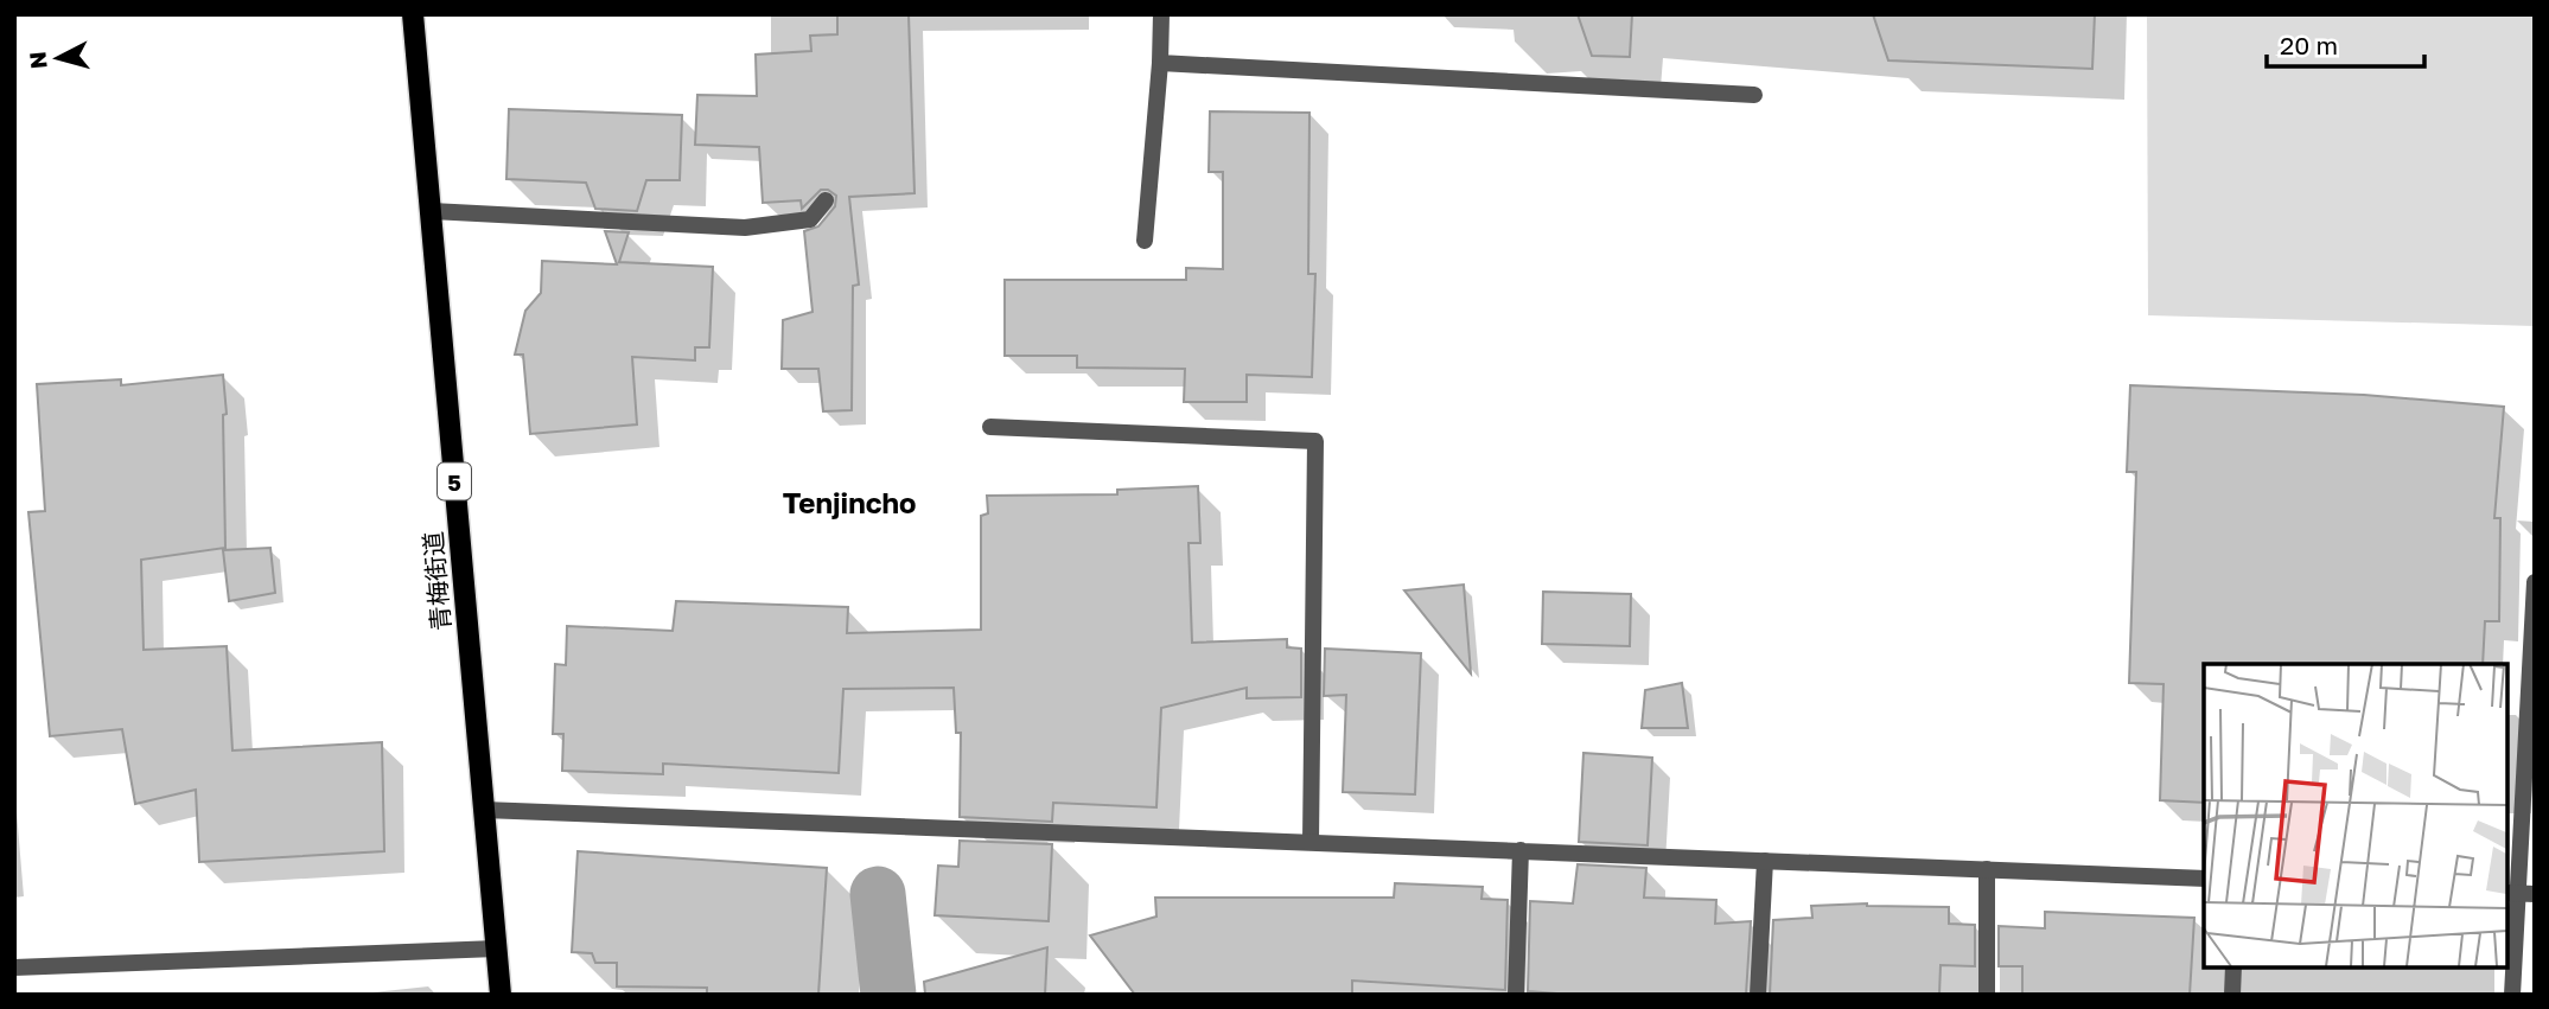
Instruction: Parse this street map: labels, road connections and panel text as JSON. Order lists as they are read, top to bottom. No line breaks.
{"streets":{"main road":["5","青梅街道"]},"districts":["Tenjincho"],"scale_bar":"20 m","north":"left"}
